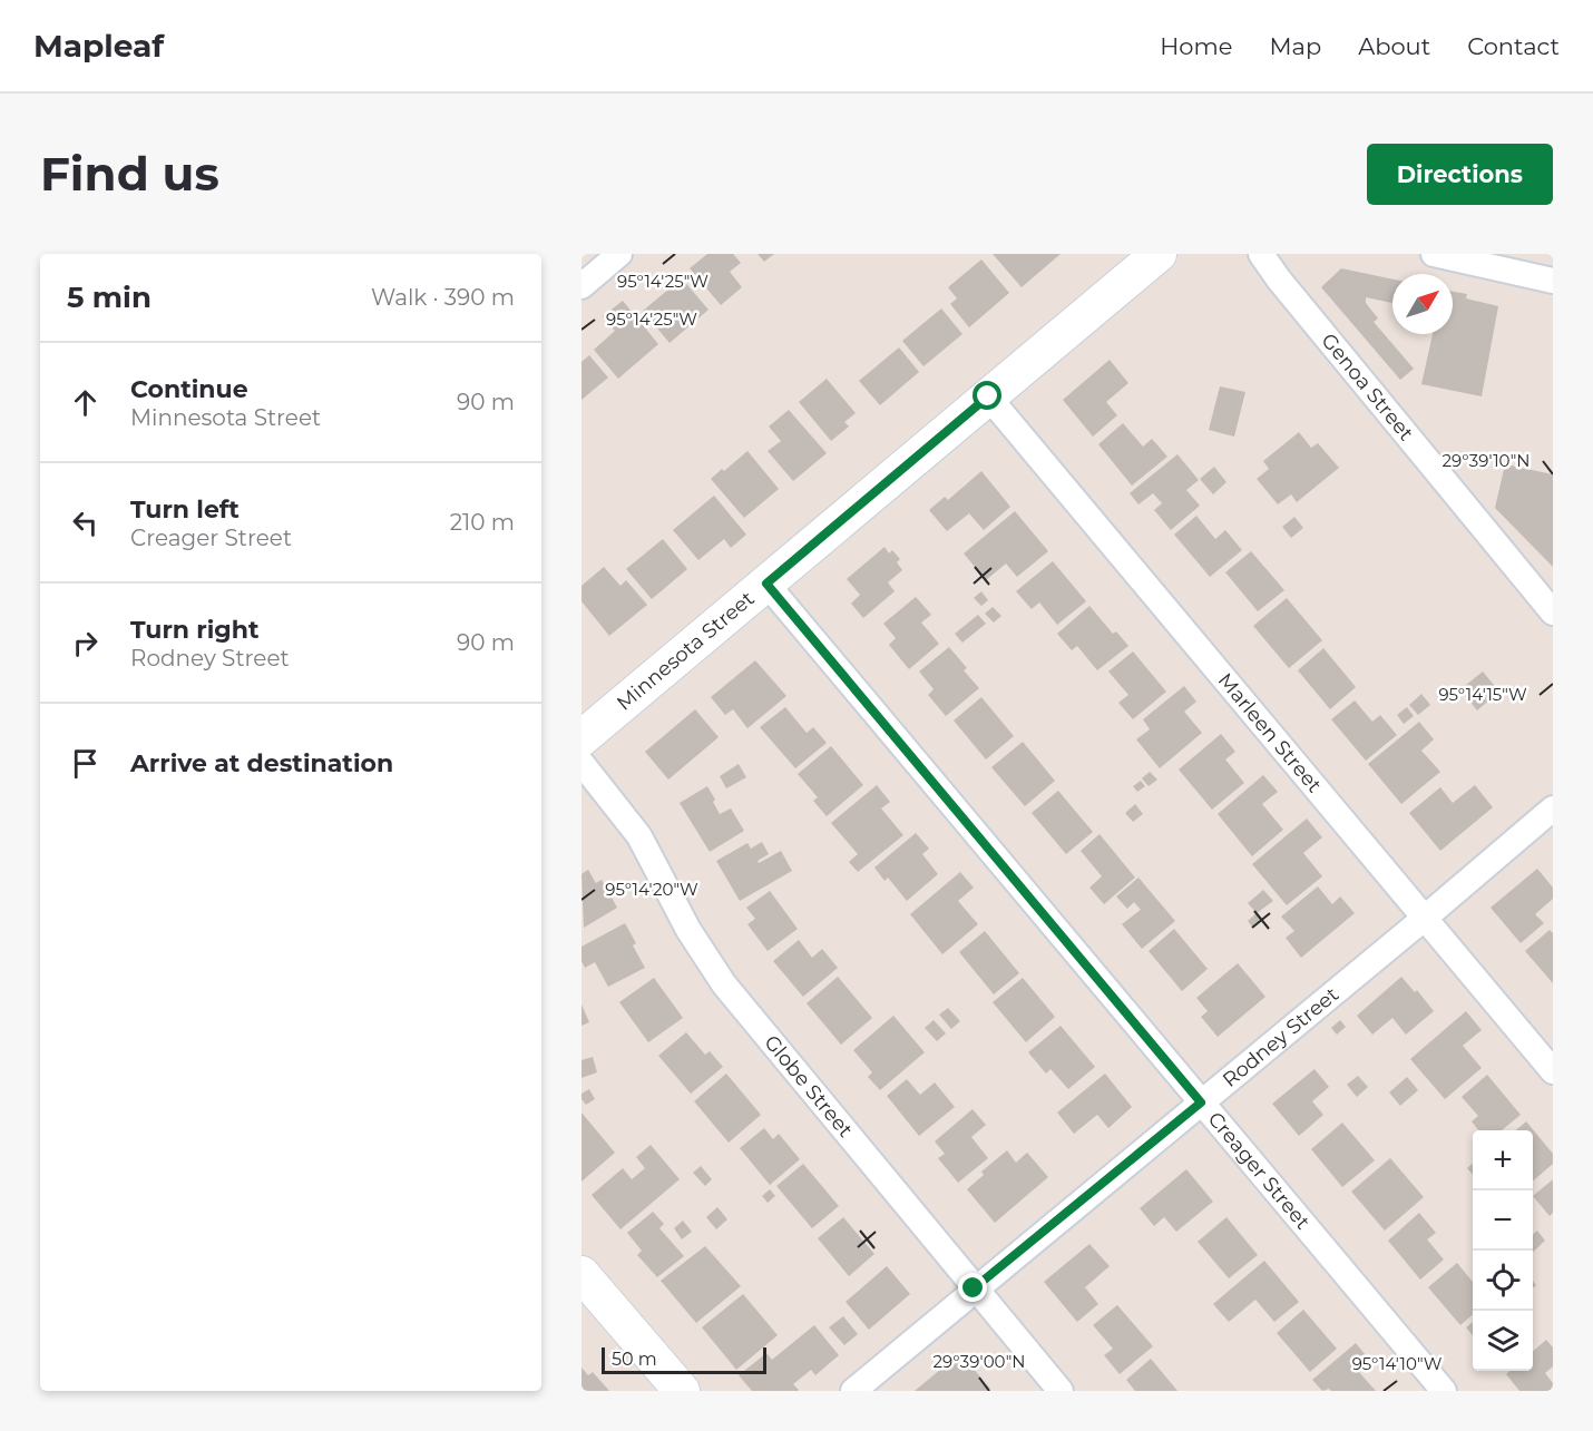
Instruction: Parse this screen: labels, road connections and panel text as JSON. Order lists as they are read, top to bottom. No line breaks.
{"streets":{"street":["Genoa Street","Minnesota Street","Marleen Street","Rodney Street","Globe Street","Creager Street"]},"crossings":[["Minnesota Street","Marleen Street"],["Minnesota Street","Creager Street"],["Marleen Street","Rodney Street"],["Rodney Street","Globe Street"],["Rodney Street","Creager Street"]],"scale_bar":"50 m","north":"top right","page":{"header":"Mapleaf","nav":["Home","Map","About","Contact"],"buttons":"Directions","title":"Find us","heading":["5 min","Walk · 390 m"],"list":[["Continue","Minnesota Street","90 m"],["Turn left","Creager Street","210 m"],["Turn right","Rodney Street","90 m"],"Arrive at destination"],"map_buttons":["+","−"],"scale":"50 m"},"coordinates":["95°14'25\"W","29°39'10\"N","95°14'15\"W","95°14'20\"W","29°39'00\"N","95°14'10\"W"]}
